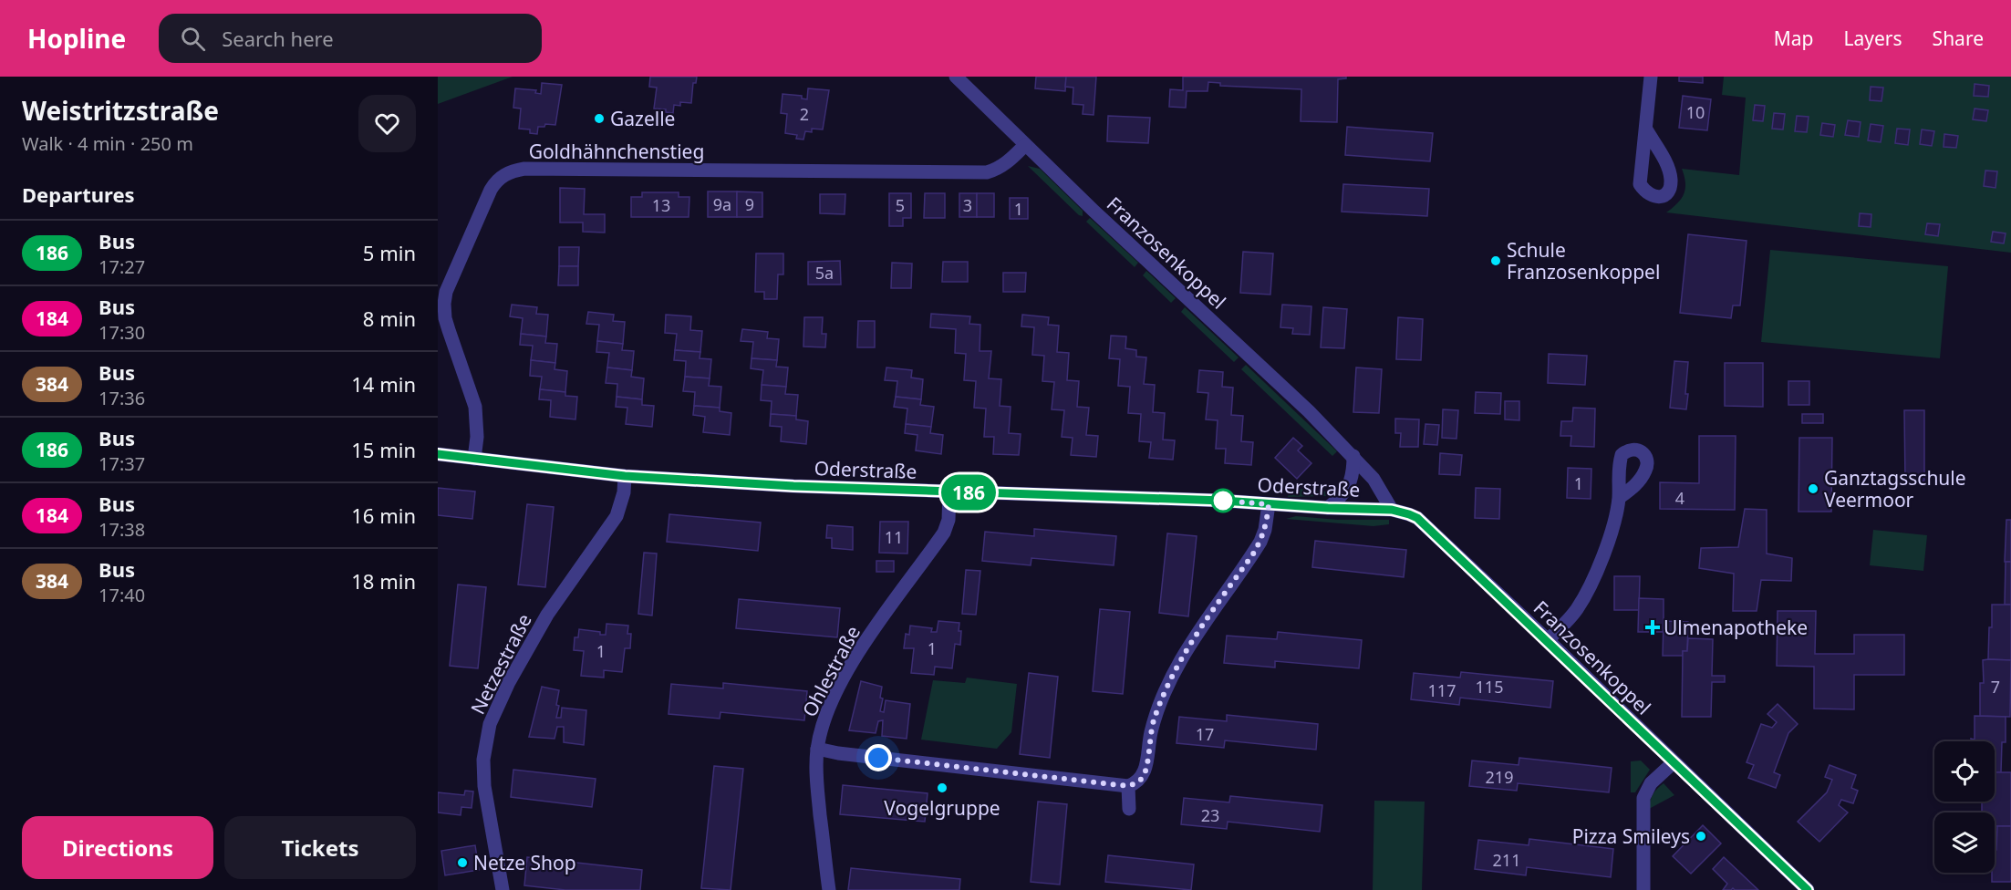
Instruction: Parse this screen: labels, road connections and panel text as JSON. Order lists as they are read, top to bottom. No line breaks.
{"streets":{"street":["Goldhähnchenstieg","Franzosenkoppel","Oderstraße","Netzestraße","Ohlestraße"]},"crossings":[["Goldhähnchenstieg","Franzosenkoppel"],["Goldhähnchenstieg","Oderstraße"],["Franzosenkoppel","Oderstraße"],["Oderstraße","Netzestraße"],["Oderstraße","Ohlestraße"]],"places":{"other":["Gazelle","Schule Franzosenkoppel","Ganztagsschule Veermoor","Vogelgruppe","Pizza Smileys","Netze Shop"],"health":["Ulmenapotheke"]},"lines":["bus line 186"],"house_numbers":["10","2","9a","9","13","5","3","1","5a","1","4","11","1","1","115","7","117","17","219","23","211"],"page":{"header":"Hopline","search":"Search here","nav":["Map","Layers","Share"],"heading":[["Weistritzstraße","Walk · 4 min · 250 m"],"Departures"],"on_map":"186","list":[{"mark":"186","name":"Bus","note":"17:27","value":"5 min"},{"mark":"184","name":"Bus","note":"17:30","value":"8 min"},{"mark":"384","name":"Bus","note":"17:36","value":"14 min"},{"mark":"186","name":"Bus","note":"17:37","value":"15 min"},{"mark":"184","name":"Bus","note":"17:38","value":"16 min"},{"mark":"384","name":"Bus","note":"17:40","value":"18 min"}],"buttons":["Directions","Tickets"]}}
